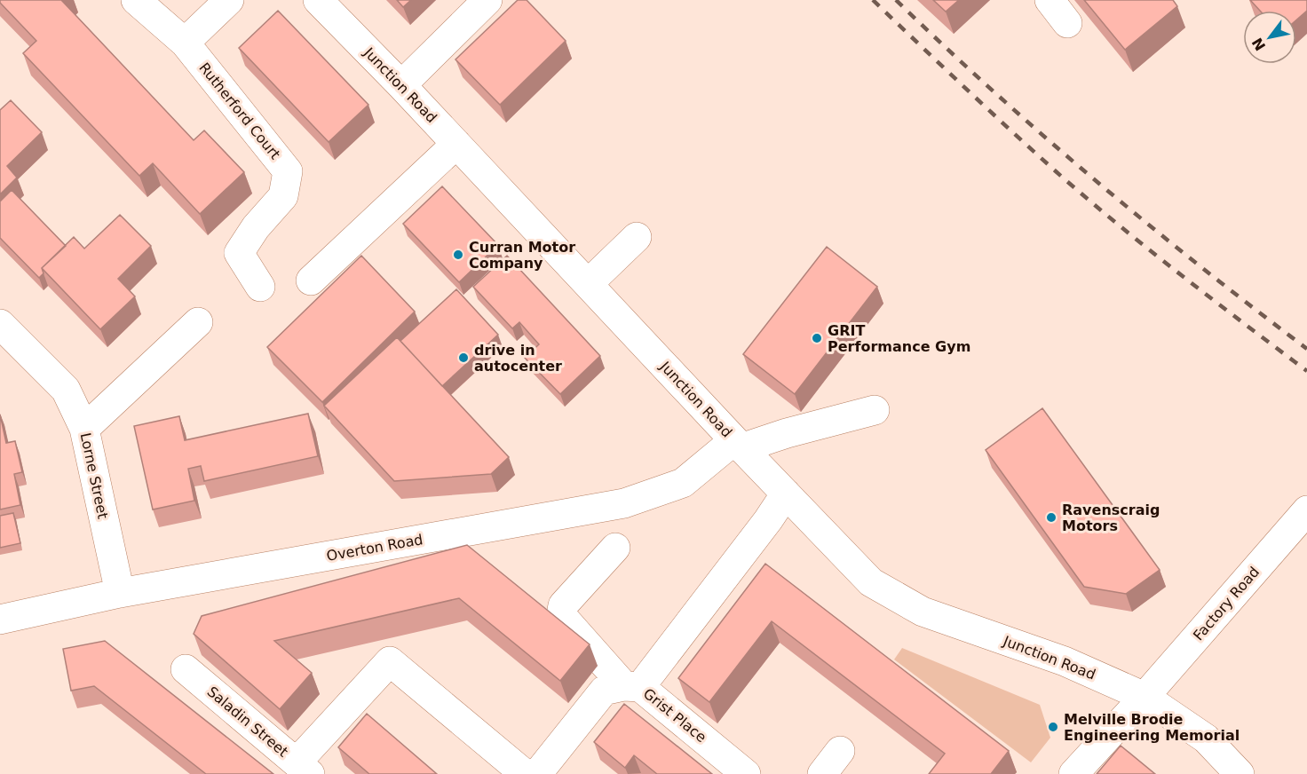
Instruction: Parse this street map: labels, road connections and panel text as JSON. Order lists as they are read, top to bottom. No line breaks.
{"streets":{"street":["Junction Road","Rutherford Court","Lorne Street","Overton Road","Factory Road","Grist Place","Saladin Street"]},"crossings":[["Junction Road","Overton Road"],["Junction Road","Factory Road"],["Lorne Street","Overton Road"]],"places":["Curran Motor Company","GRIT Performance Gym","drive in autocenter","Ravenscraig Motors","Melville Brodie Engineering Memorial"],"north":"bottom left"}
